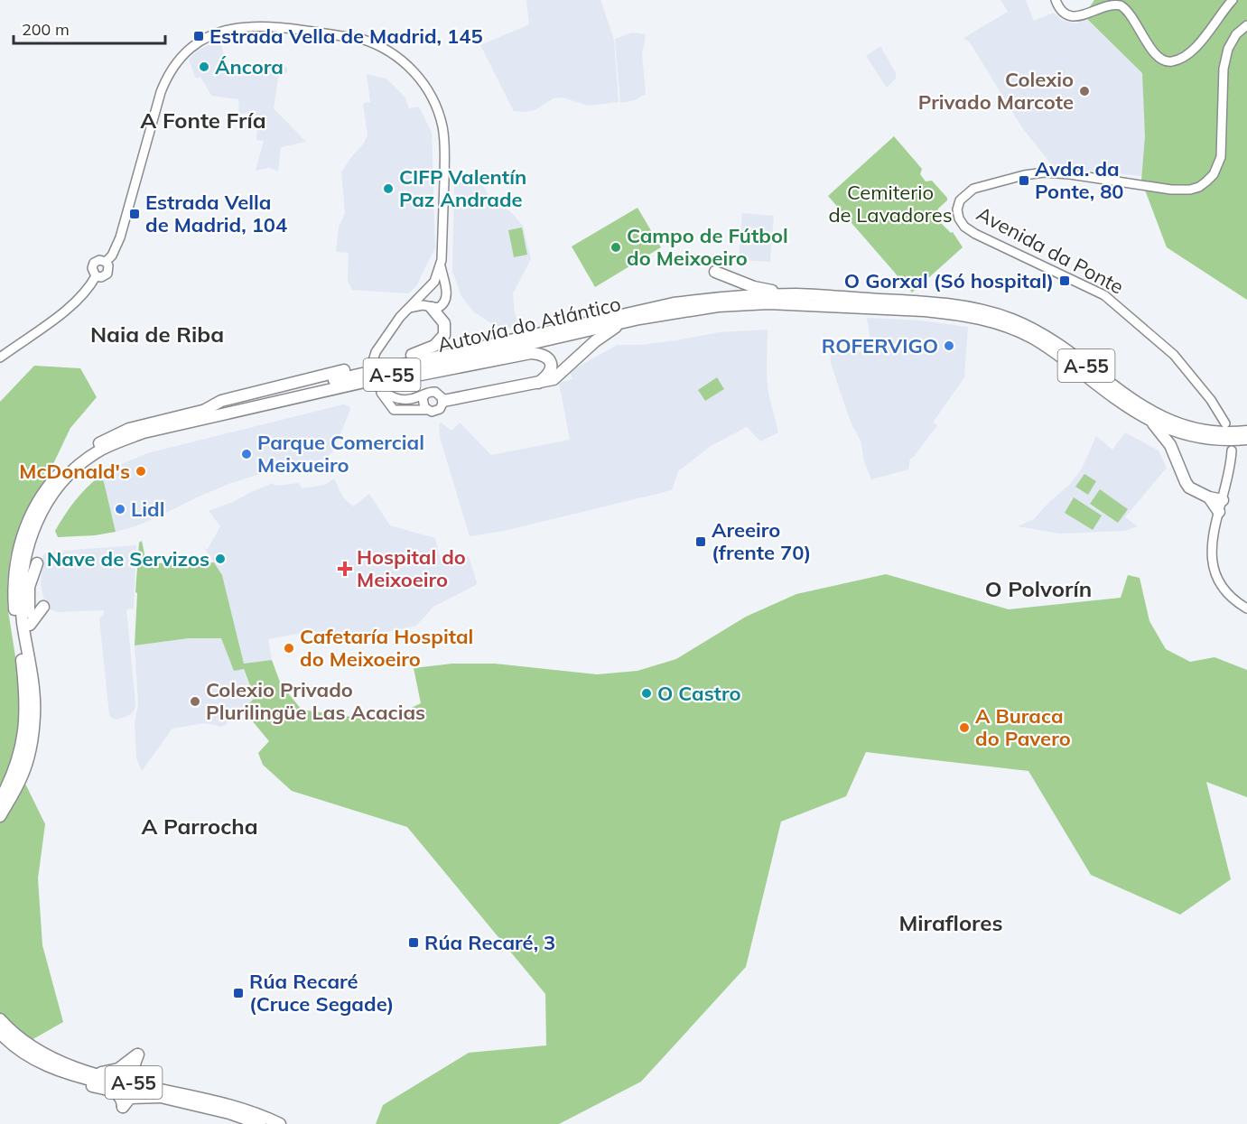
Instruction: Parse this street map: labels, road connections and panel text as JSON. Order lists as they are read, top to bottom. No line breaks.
{"streets":{"highway":["Autovía do Atlántico","A-55"],"main road":["Avenida da Ponte"]},"crossings":[["Autovía do Atlántico","A-55"]],"districts":["A Fonte Fría","Naia de Riba","O Polvorín","A Parrocha","Miraflores"],"parks":["Cemiterio de Lavadores"],"places":{"transit":["Estrada Vella de Madrid, 145","Avda. da Ponte, 80","Estrada Vella de Madrid, 104","O Gorxal (Só hospital)","Areeiro (frente 70)","Rúa Recaré, 3","Rúa Recaré (Cruce Segade)"],"other":["Áncora","Colexio Privado Marcote","CIFP Valentín Paz Andrade","Campo de Fútbol do Meixoeiro","ROFERVIGO","Parque Comercial Meixueiro","McDonald's","Lidl","Nave de Servizos","Cafetaría Hospital do Meixoeiro","O Castro","Colexio Privado Plurilingüe Las Acacias","A Buraca do Pavero"],"health":["Hospital do Meixoeiro"]},"scale_bar":"200 m"}
